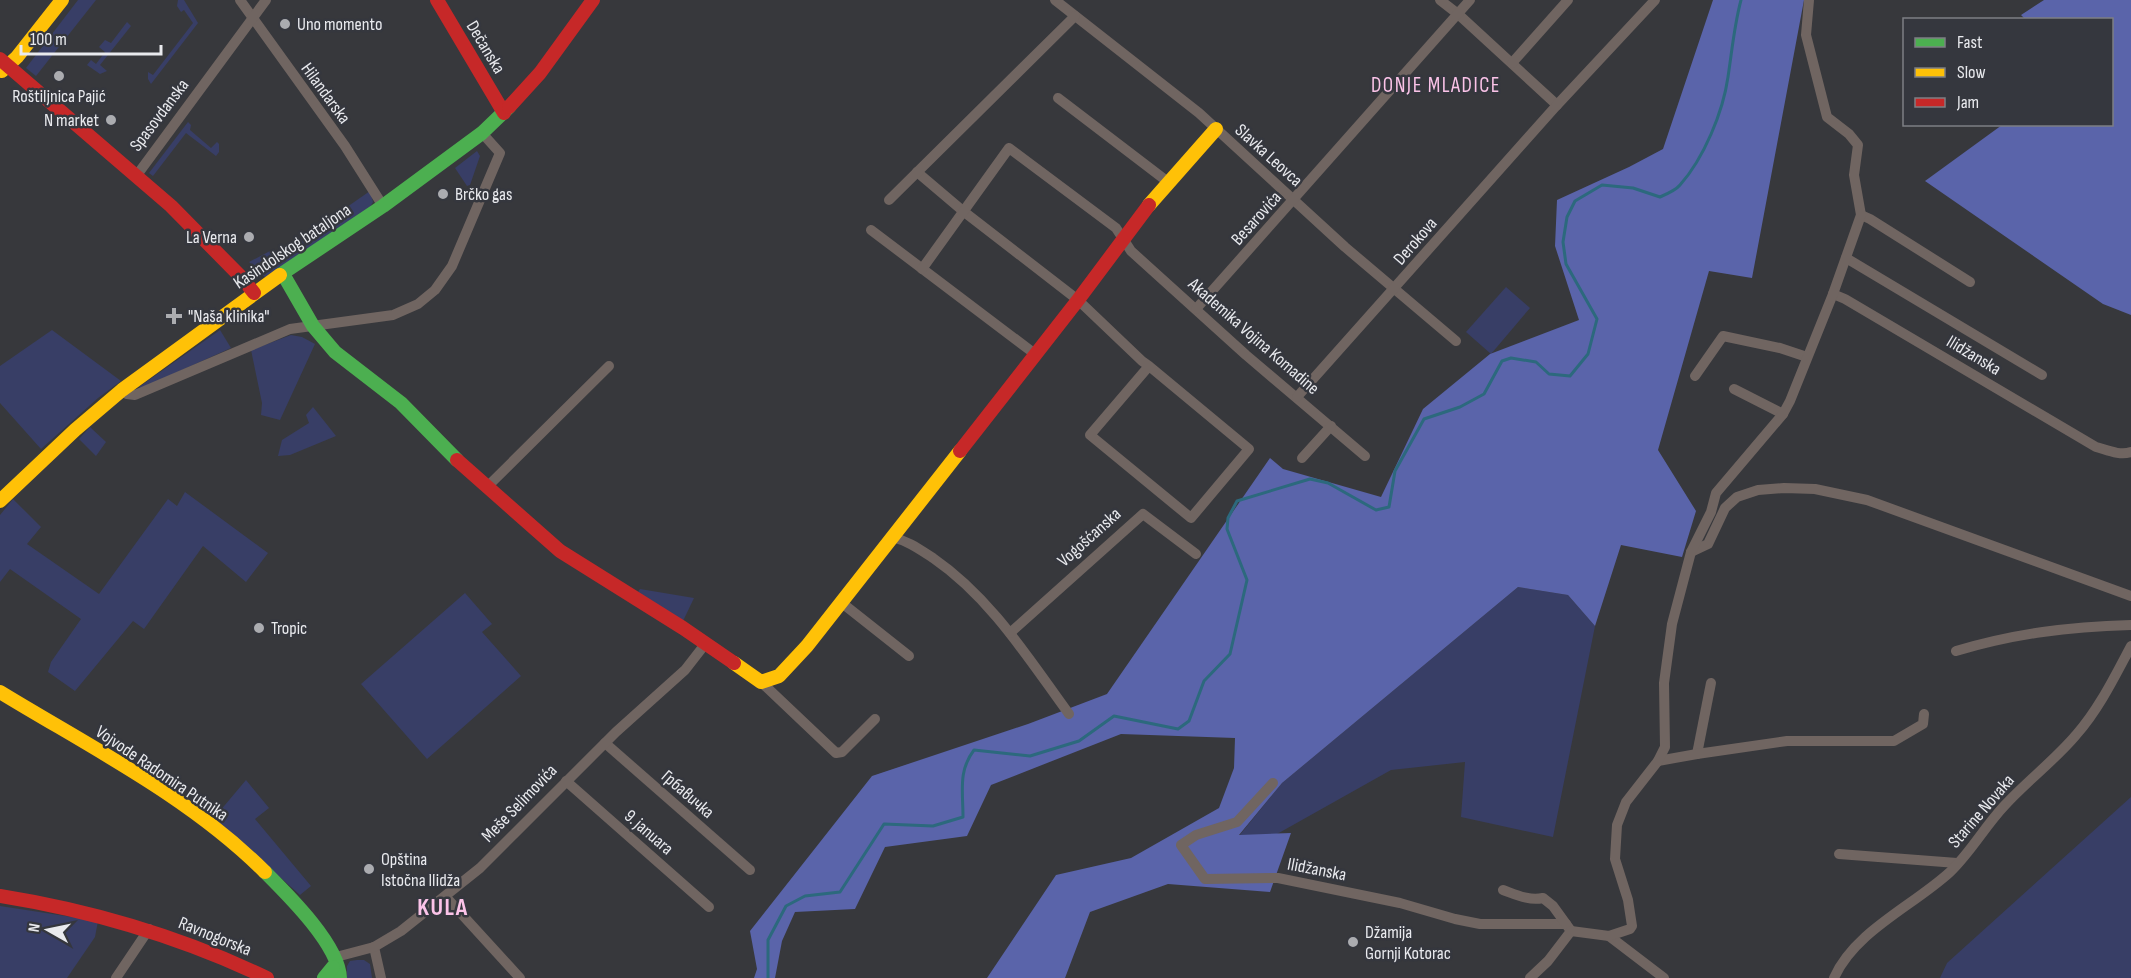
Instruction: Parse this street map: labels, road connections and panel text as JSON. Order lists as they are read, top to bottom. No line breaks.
{"streets":{"street":["Dečanska","Hilandarska","Spasovdanska","Slavka Leovca","Besarovića","Derokova","Kasindolskog bataljona","Akademika Vojina Komadine","Ilidžanska","Vogošćanska","Vojvode Radomira Putnika","Грбавичка","Meše Selimovića","Starine Novaka","9. januara","Ravnogorska"]},"crossings":[["Dečanska","Kasindolskog bataljona"],["Hilandarska","Spasovdanska"],["Hilandarska","Kasindolskog bataljona"],["Spasovdanska","Kasindolskog bataljona"],["Slavka Leovca","Besarovića"],["Slavka Leovca","Derokova"],["Besarovića","Akademika Vojina Komadine"],["Derokova","Akademika Vojina Komadine"],["Vojvode Radomira Putnika","Meše Selimovića"],["Грбавичка","Meše Selimovića"],["Meše Selimovića","9. januara"]],"districts":["DONJE MLADICE","KULA"],"places":{"other":["Uno momento","Roštiljnica Pajić","N market","Brčko gas","La Verna","Tropic","Opština Istočna Ilidža","Džamija Gornji Kotorac"],"health":["\"Naša klinika\""]},"legend":["Fast","Slow","Jam"],"scale_bar":"100 m","north":"left"}
